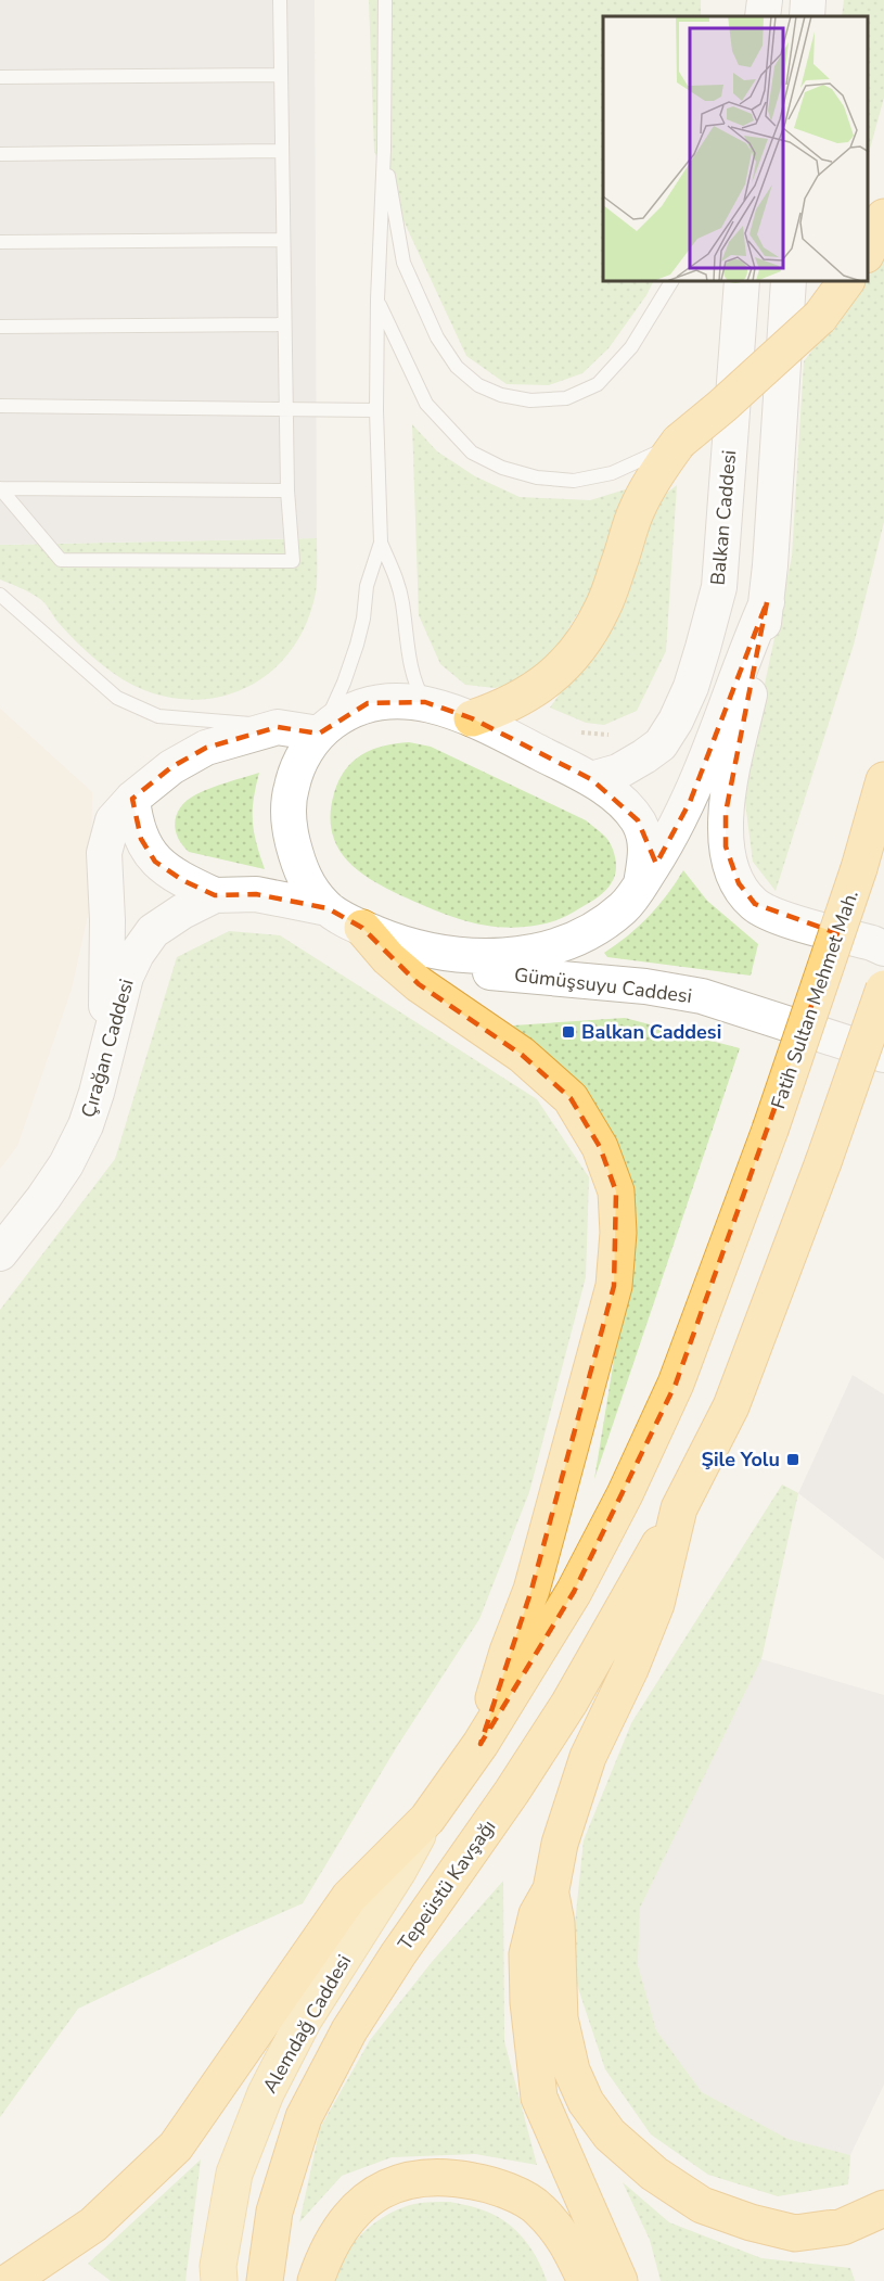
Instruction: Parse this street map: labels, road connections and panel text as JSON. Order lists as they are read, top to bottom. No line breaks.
{"streets":{"highway":["Fatih Sultan Mehmet Mah.","Tepeüstü Kavşağı"],"main road":["Alemdağ Caddesi"],"street":["Balkan Caddesi","Gümüşsuyu Caddesi","Çırağan Caddesi"]},"crossings":[["Fatih Sultan Mehmet Mah.","Alemdağ Caddesi"]],"places":{"transit":["Balkan Caddesi","Şile Yolu"]}}
